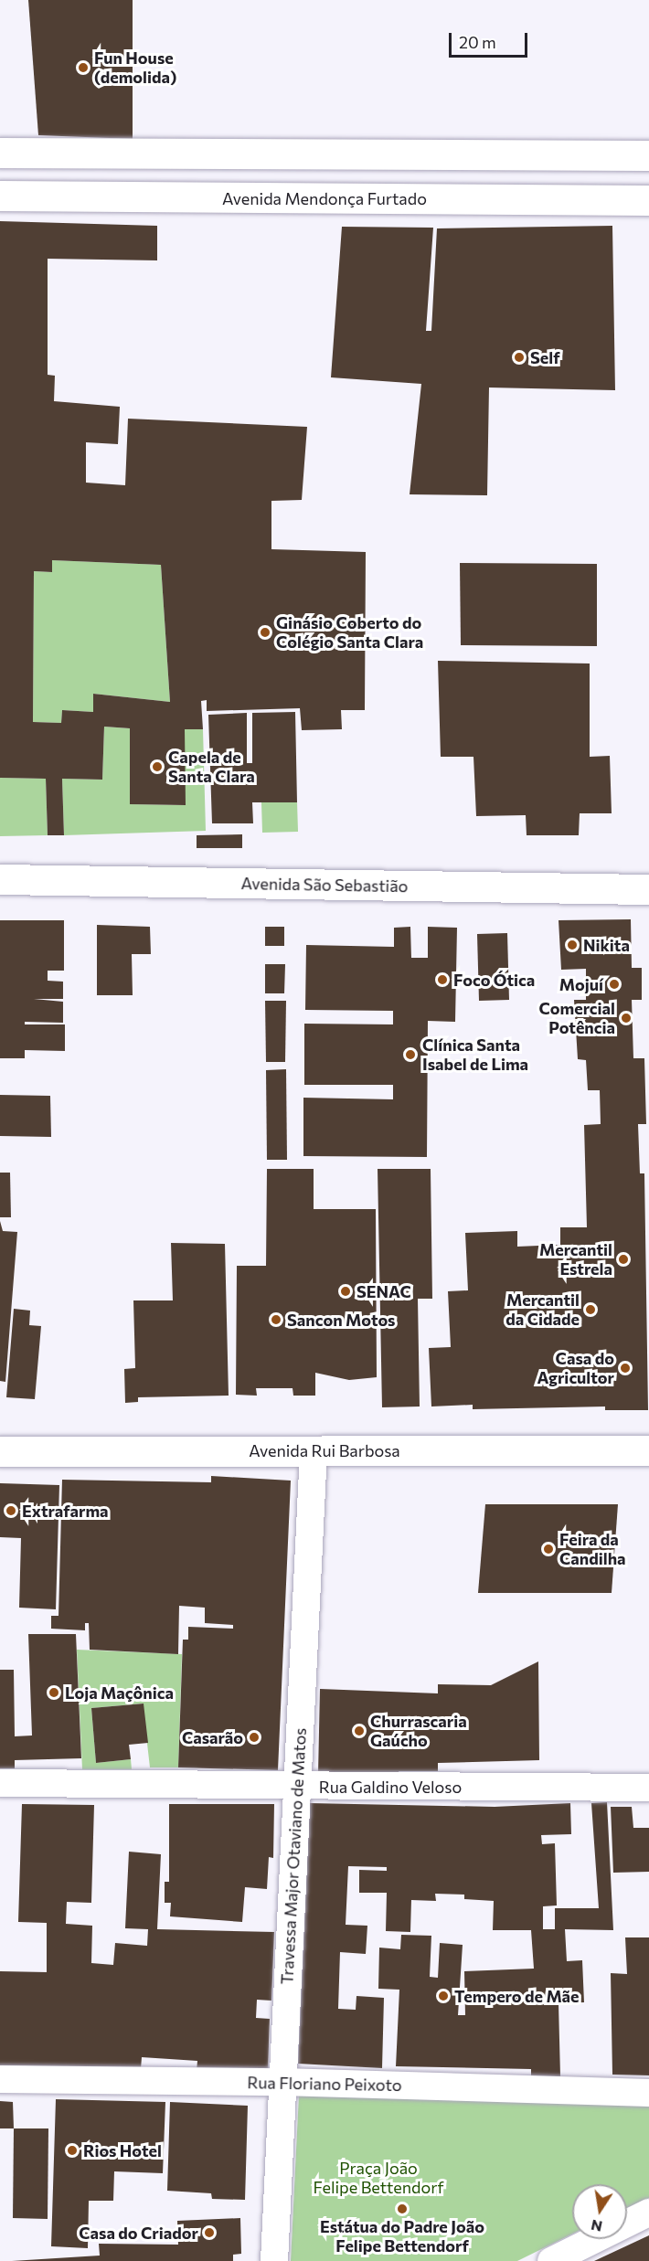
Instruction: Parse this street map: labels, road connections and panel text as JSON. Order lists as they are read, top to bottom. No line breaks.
{"streets":{"main road":["Avenida Mendonça Furtado","Avenida São Sebastião","Avenida Rui Barbosa"],"street":["Rua Galdino Veloso","Travessa Major Otaviano de Matos","Rua Floriano Peixoto"]},"crossings":[["Avenida Rui Barbosa","Travessa Major Otaviano de Matos"],["Rua Galdino Veloso","Travessa Major Otaviano de Matos"],["Travessa Major Otaviano de Matos","Rua Floriano Peixoto"]],"parks":["Praça João Felipe Bettendorf"],"places":["Fun House (demolida)","Self","Ginásio Coberto do Colégio Santa Clara","Capela de Santa Clara","Nikita","Foco Ótica","Mojuí","Comercial Potência","Clínica Santa Isabel de Lima","Mercantil Estrela","SENAC","Mercantil da Cidade","Sancon Motos","Casa do Agricultor","Extrafarma","Feira da Candilha","Loja Maçônica","Churrascaria Gaúcho","Casarão","Tempero de Mãe","Rios Hotel","Estátua do Padre João Felipe Bettendorf","Casa do Criador"],"scale_bar":"20 m","north":"bottom"}
